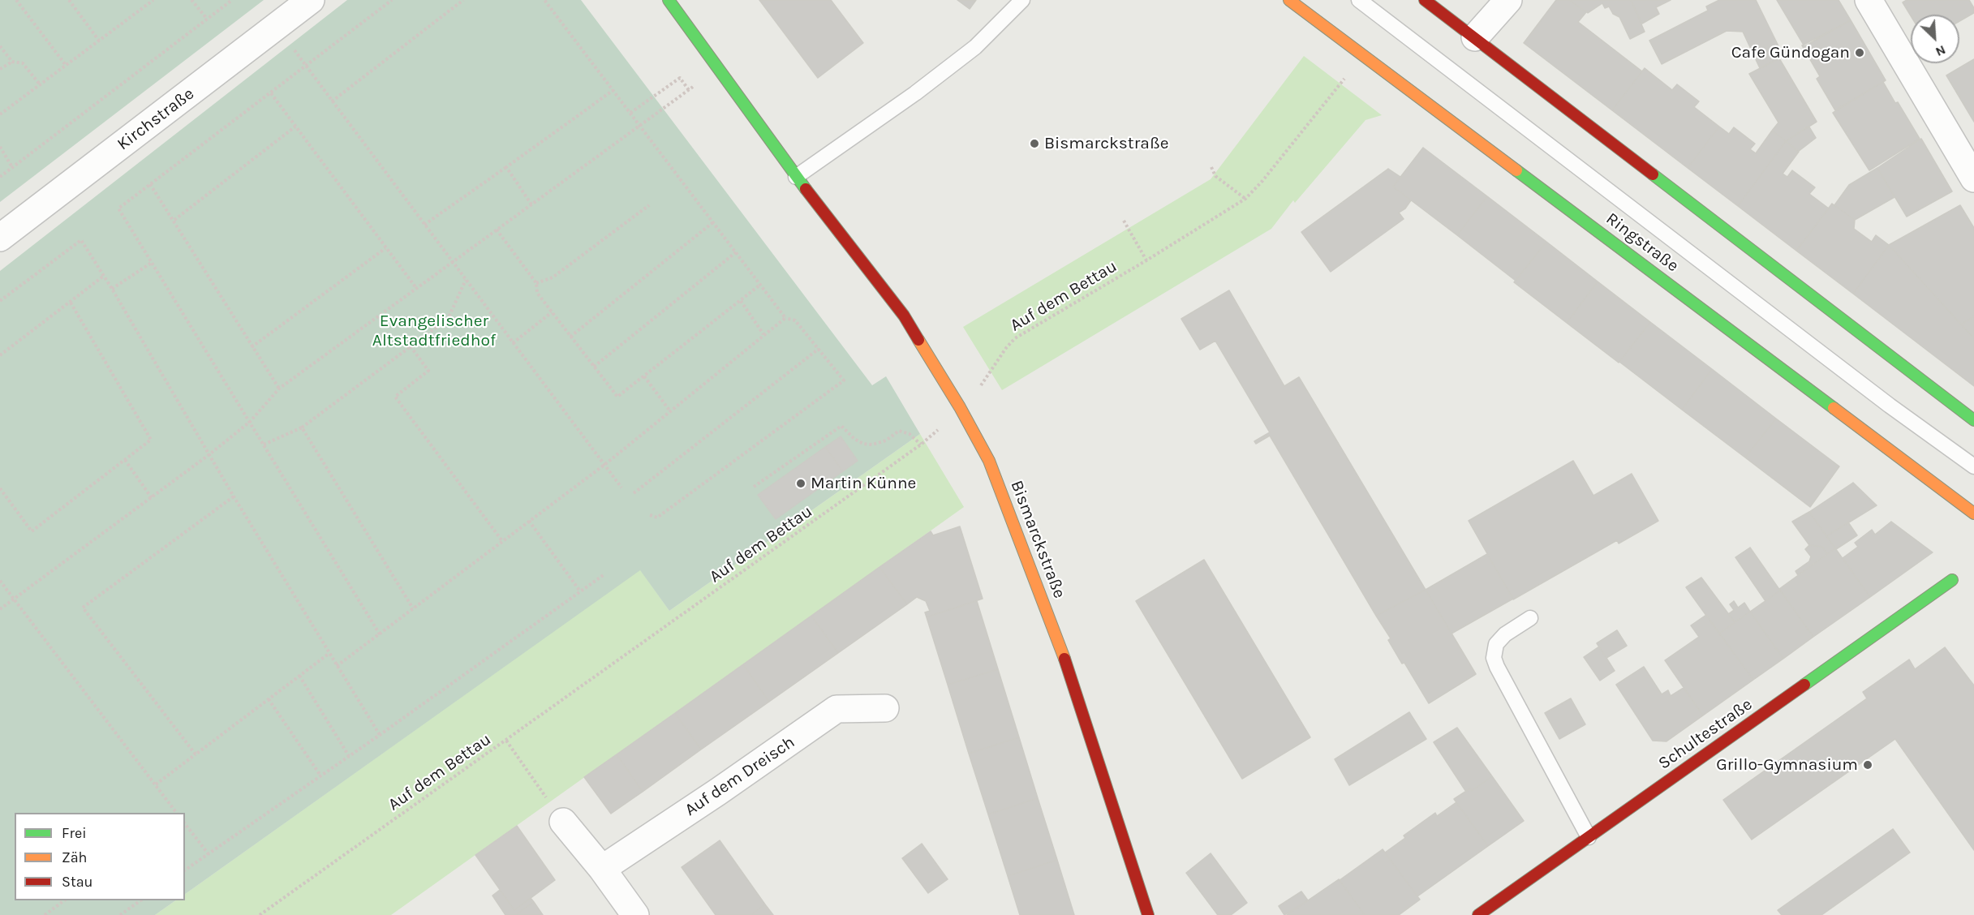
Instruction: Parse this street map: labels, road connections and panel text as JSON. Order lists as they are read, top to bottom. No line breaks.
{"streets":{"street":["Kirchstraße","Ringstraße","Bismarckstraße","Schultestraße","Auf dem Dreisch"],"path":["Auf dem Bettau"]},"crossings":[["Ringstraße","Auf dem Bettau"],["Auf dem Bettau","Bismarckstraße"]],"parks":["Evangelischer Altstadtfriedhof"],"places":["Cafe Gündogan","Bismarckstraße","Martin Künne","Grillo-Gymnasium"],"legend":["Frei","Zäh","Stau"],"north":"bottom right"}
